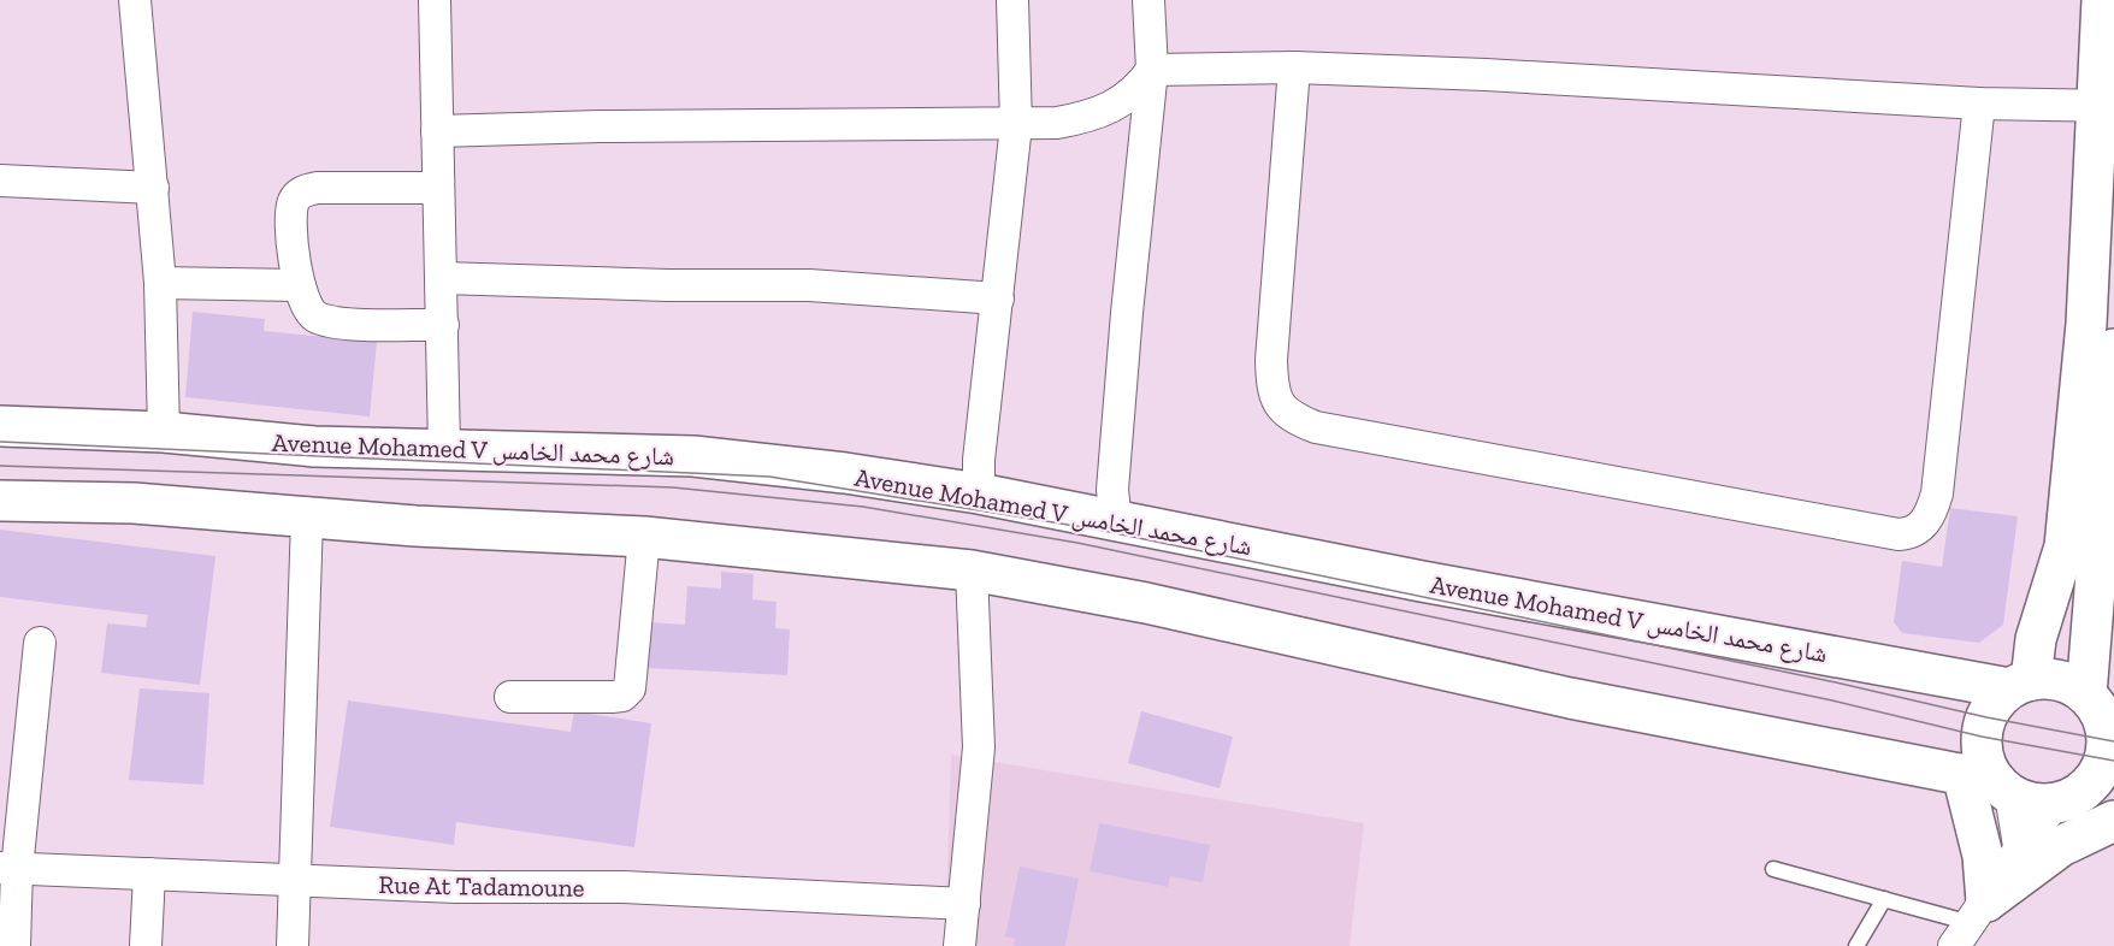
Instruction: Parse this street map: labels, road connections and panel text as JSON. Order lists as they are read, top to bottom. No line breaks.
{"streets":{"main road":["Avenue Mohamed V شارع محمد الخامس"],"street":["Rue At Tadamoune"]}}
